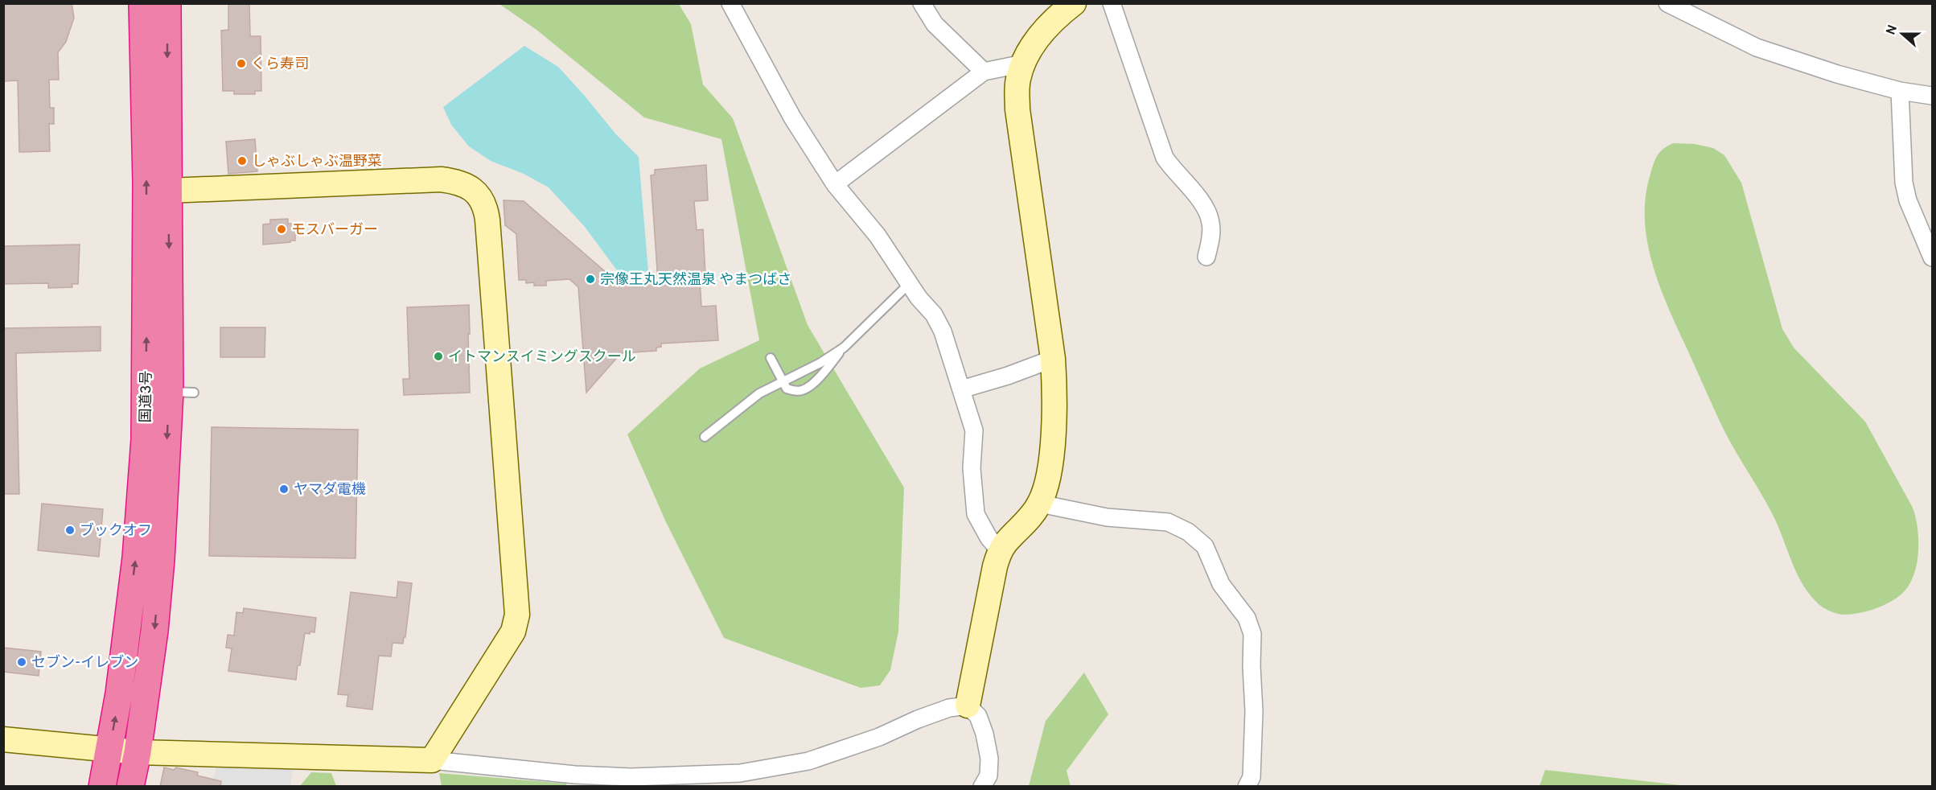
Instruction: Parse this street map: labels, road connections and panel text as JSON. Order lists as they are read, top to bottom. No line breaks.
{"streets":{"highway":["国道3号"]},"places":["くら寿司","しゃぶしゃぶ温野菜","モスバーガー","宗像王丸天然温泉 やまつばさ","イトマンスイミングスクール","ヤマダ電機","ブックオフ","セブン-イレブン"],"north":"left"}
